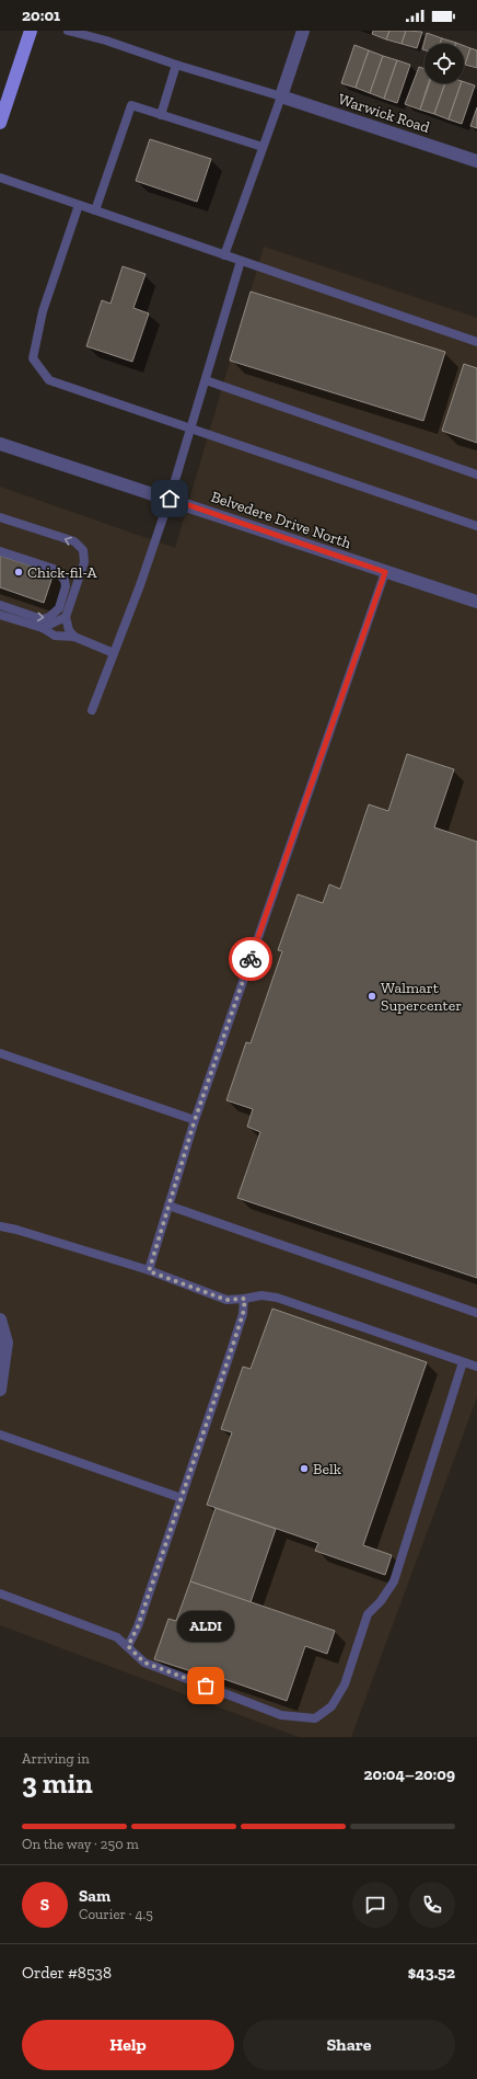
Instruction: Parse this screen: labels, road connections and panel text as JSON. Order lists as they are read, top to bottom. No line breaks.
{"streets":{"street":["Warwick Road","Belvedere Drive North"]},"places":["Chick-fil-A","Walmart Supercenter","Belk","ALDI"],"page":{"status":"20:01","bubble":"ALDI","heading":["3 min","Arriving in","20:04–20:09"],"panel":["Sam","Courier · 4.5","Order #8538","$43.52"],"bar":"On the way · 250 m","round":"S","buttons":["Help","Share"]}}
